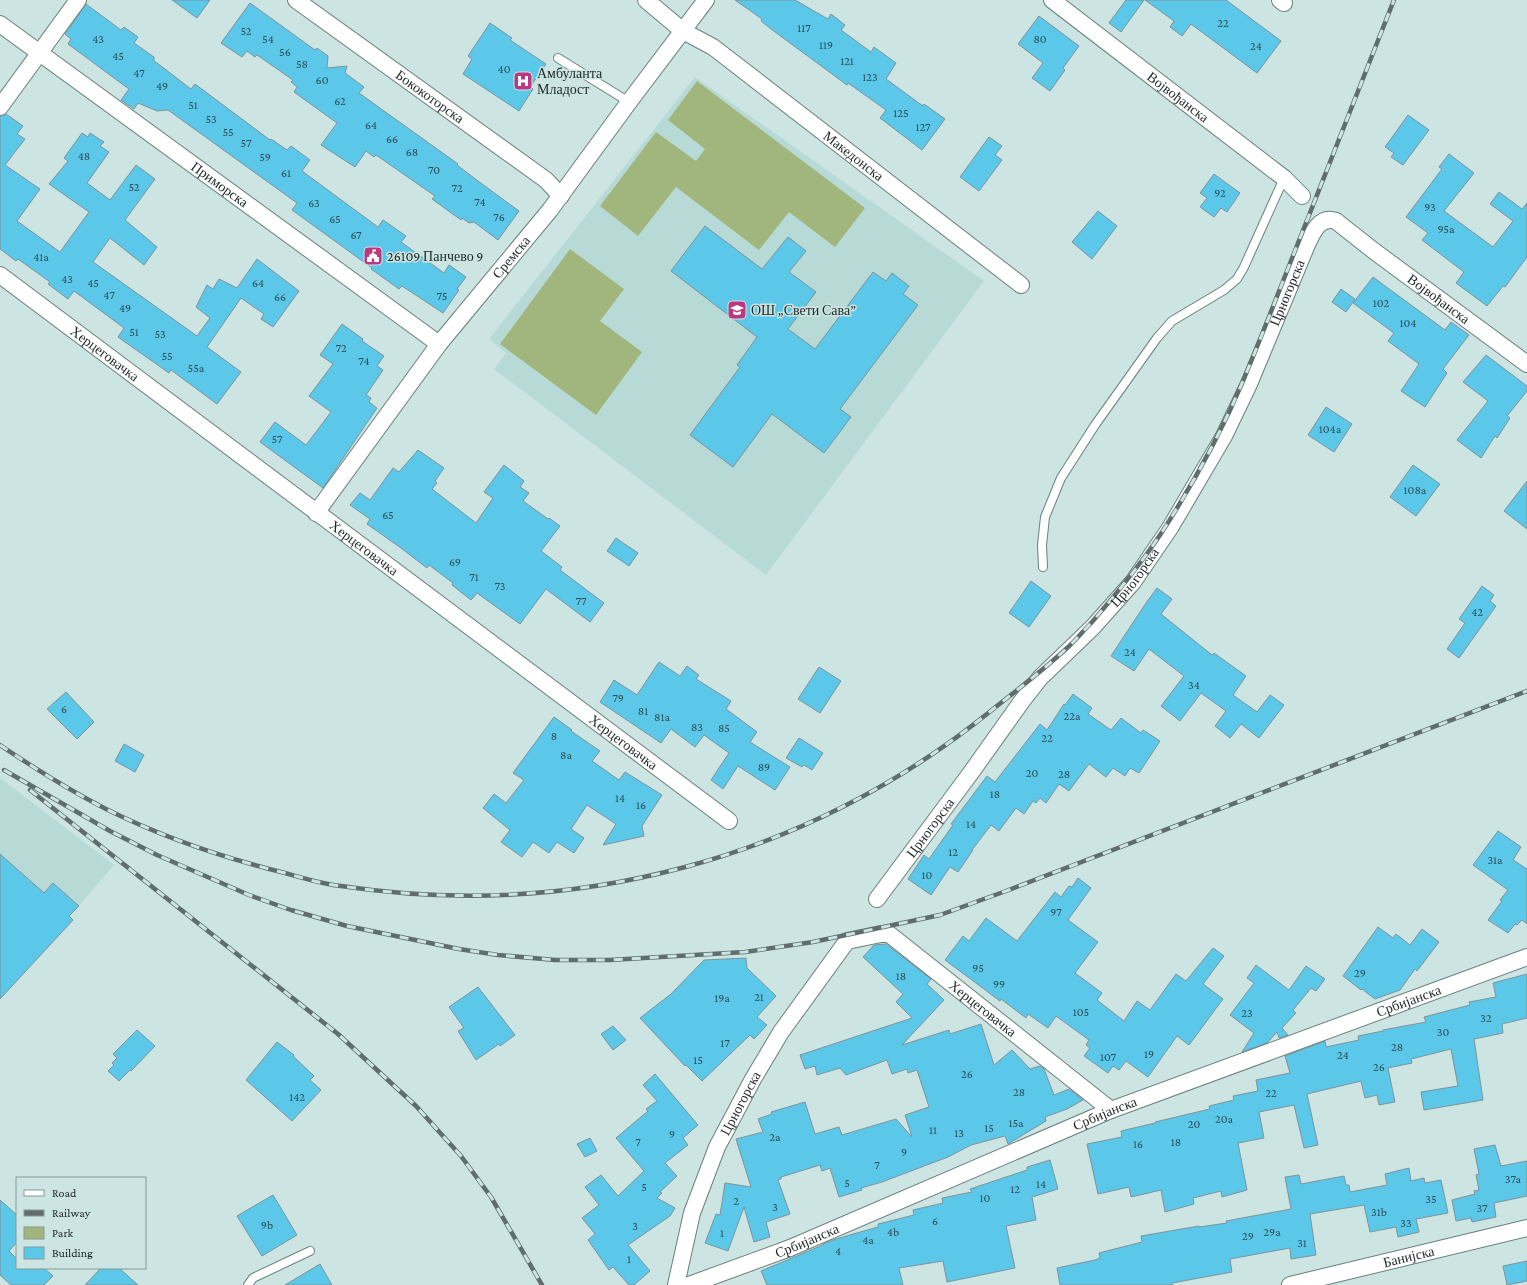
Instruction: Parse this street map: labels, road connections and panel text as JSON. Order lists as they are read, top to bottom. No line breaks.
{"streets":{"street":["Бококоторска","Војвођанска","Македонска","Приморска","Сремска","Црногорска","Херцеговачка","Србијанска","Банијска"]},"crossings":[["Бококоторска","Сремска"],["Војвођанска","Црногорска"],["Македонска","Сремска"],["Приморска","Сремска"],["Сремска","Херцеговачка"],["Црногорска","Херцеговачка"],["Херцеговачка","Србијанска"]],"places":{"hospital":["Амбуланта Младост"],"public building":["26109 Панчево 9"],"school or university":["ОШ „Свети Сава”"]},"house_numbers":["22","117","52","43","54","80","119","24","56","45","121","58","40","47","123","60","49","62","51","125","53","64","127","55","66","57","68","48","59","70","61","52","72","92","74","63","93","76","65","95a","67","41a","43","45","64","47","75","66","102","49","104","51","53","72","55","74","55a","104a","57","108a","65","69","71","73","77","42","24","34","79","6","81","22a","81a","83","85","8","22","8a","89","20","28","18","14","16","14","12","31a","10","97","95","29","18","99","21","19a","105","23","32","30","17","28","19","24","107","15","26","26","28","22","142","20a","15a","20","15","11","13","9","2a","7","18","16","9","7","37a","5","14","5","12","10","35","2","3","37","31b","6","33","9b","3","4b","29a","1","29","4a","31","4","1"],"legend":["Road","Railway","Park","Building"]}
